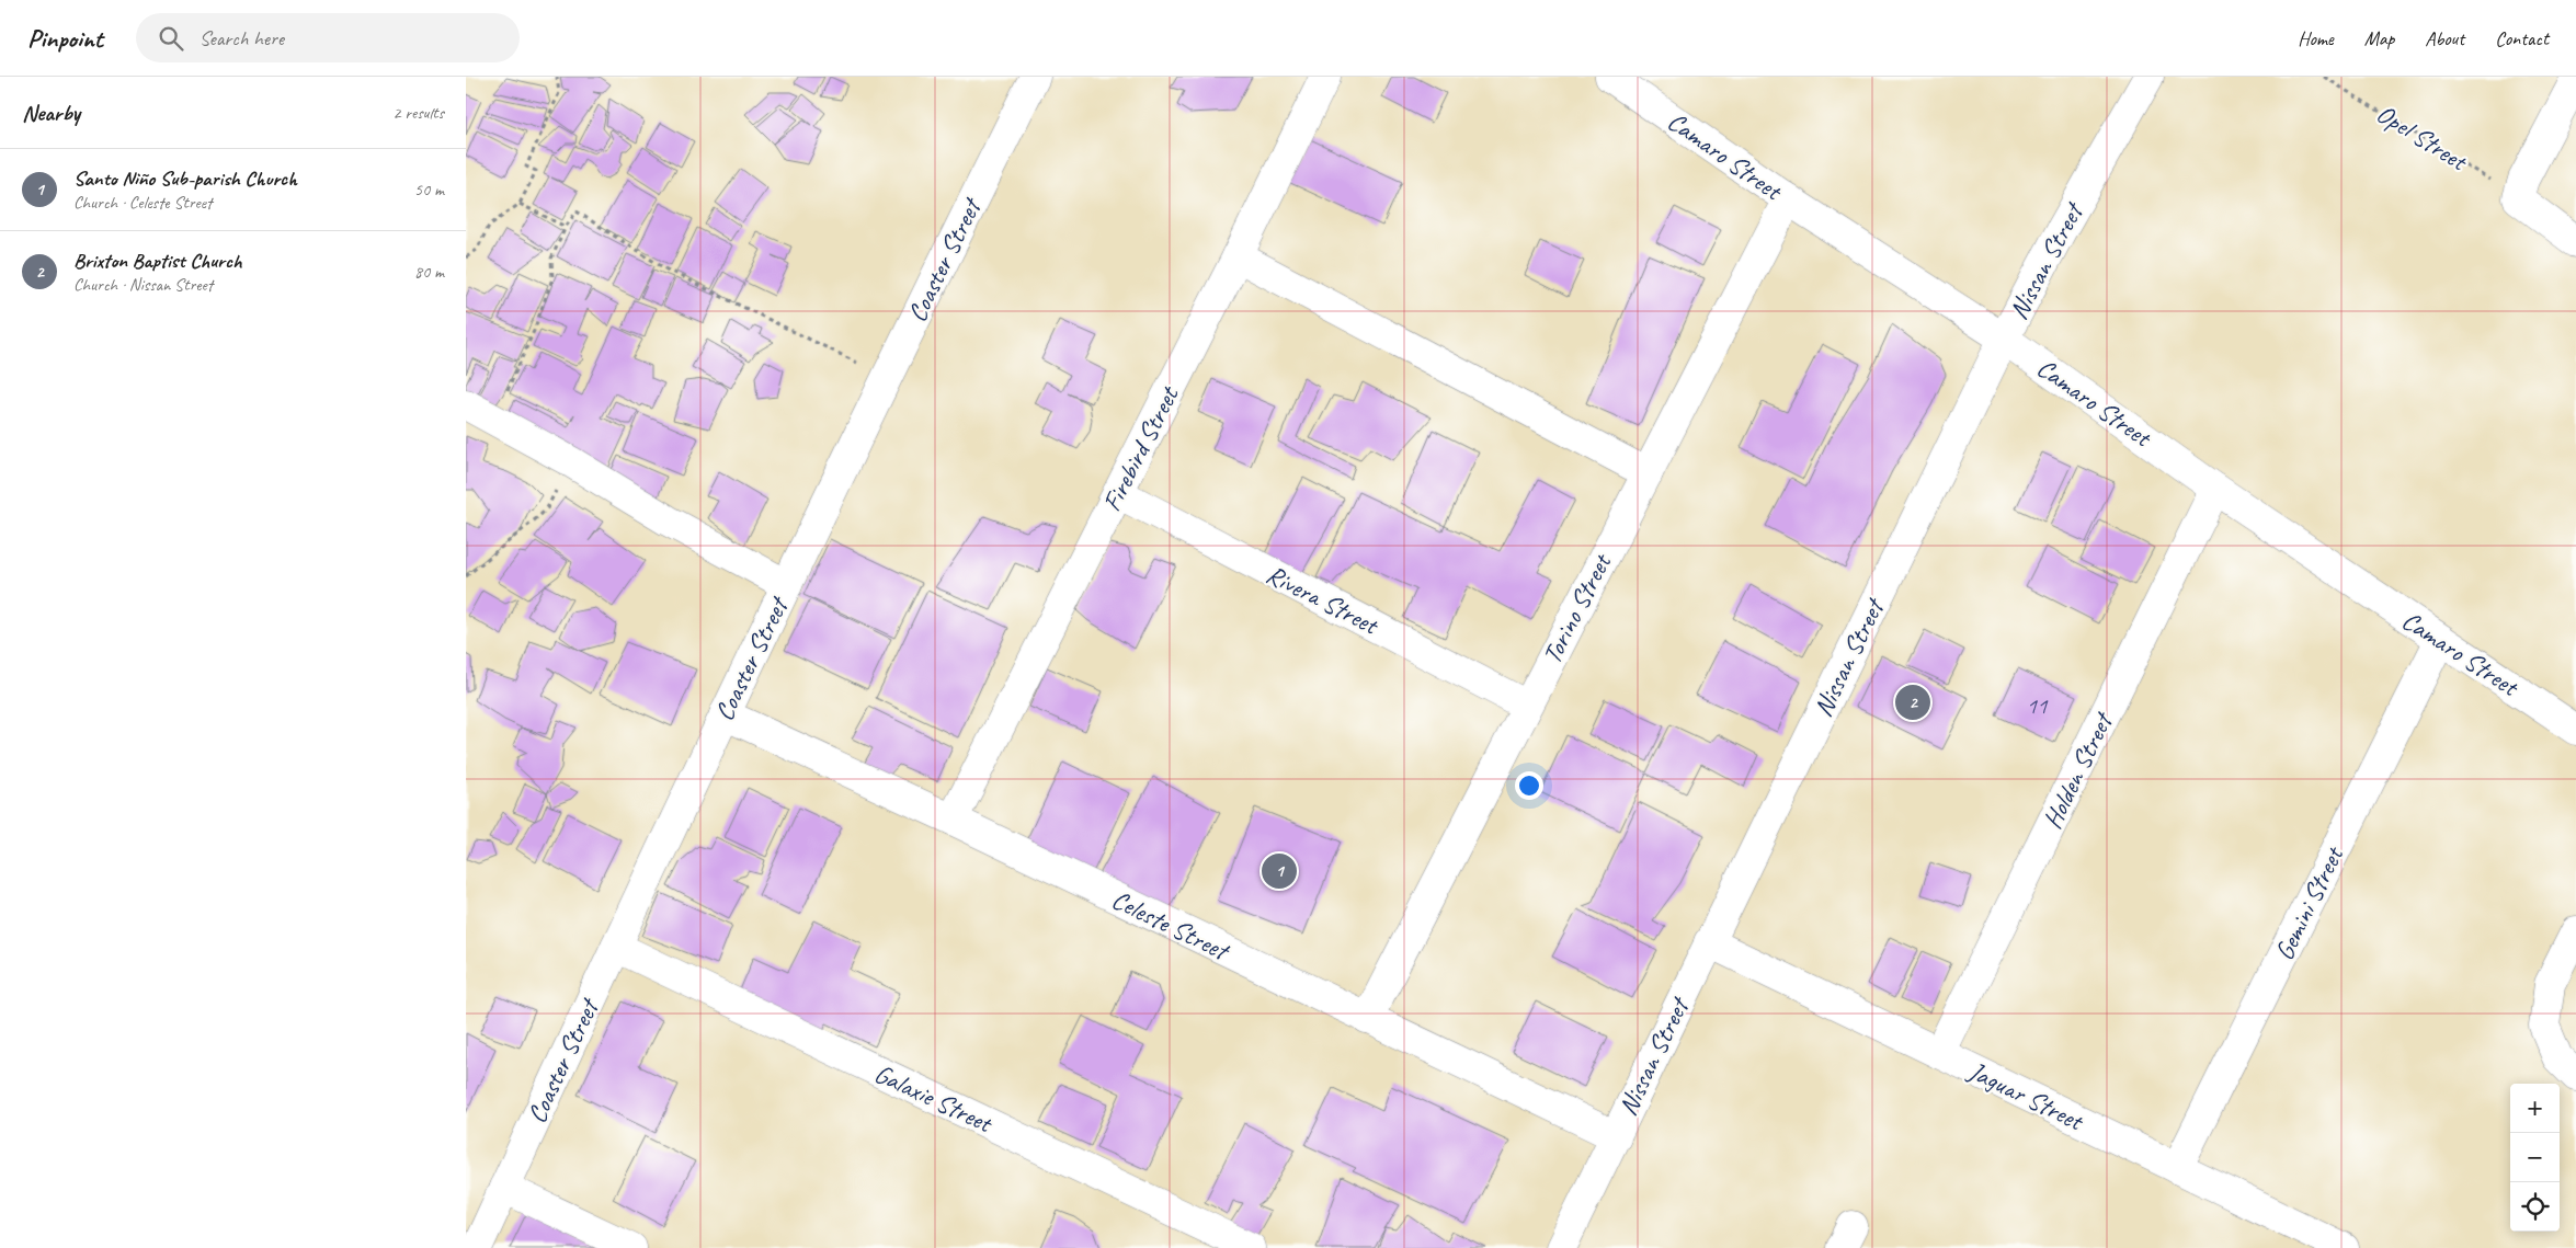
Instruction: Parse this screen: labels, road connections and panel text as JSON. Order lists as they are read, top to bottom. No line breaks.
{"streets":{"street":["Camaro Street","Coaster Street","Nissan Street","Firebird Street","Rivera Street","Torino Street","Holden Street","Gemini Street","Celeste Street","Jaguar Street","Galaxie Street"],"path":["Opel Street"]},"crossings":[["Camaro Street","Nissan Street"],["Camaro Street","Torino Street"],["Camaro Street","Holden Street"],["Camaro Street","Gemini Street"],["Coaster Street","Celeste Street"],["Coaster Street","Galaxie Street"],["Nissan Street","Celeste Street"],["Nissan Street","Jaguar Street"],["Firebird Street","Rivera Street"],["Firebird Street","Celeste Street"],["Rivera Street","Torino Street"],["Torino Street","Celeste Street"],["Holden Street","Jaguar Street"],["Gemini Street","Jaguar Street"]],"house_numbers":["11"],"page":{"header":"Pinpoint","search":"Search here","nav":["Home","Map","About","Contact"],"heading":["Nearby","2 results"],"list":[{"mark":"1","name":"Santo Niño Sub-parish Church","note":"Church · Celeste Street","value":"50 m"},{"mark":"2","name":"Brixton Baptist Church","note":"Church · Nissan Street","value":"80 m"}],"pins":["2","1"],"map_buttons":["+","−"]}}
